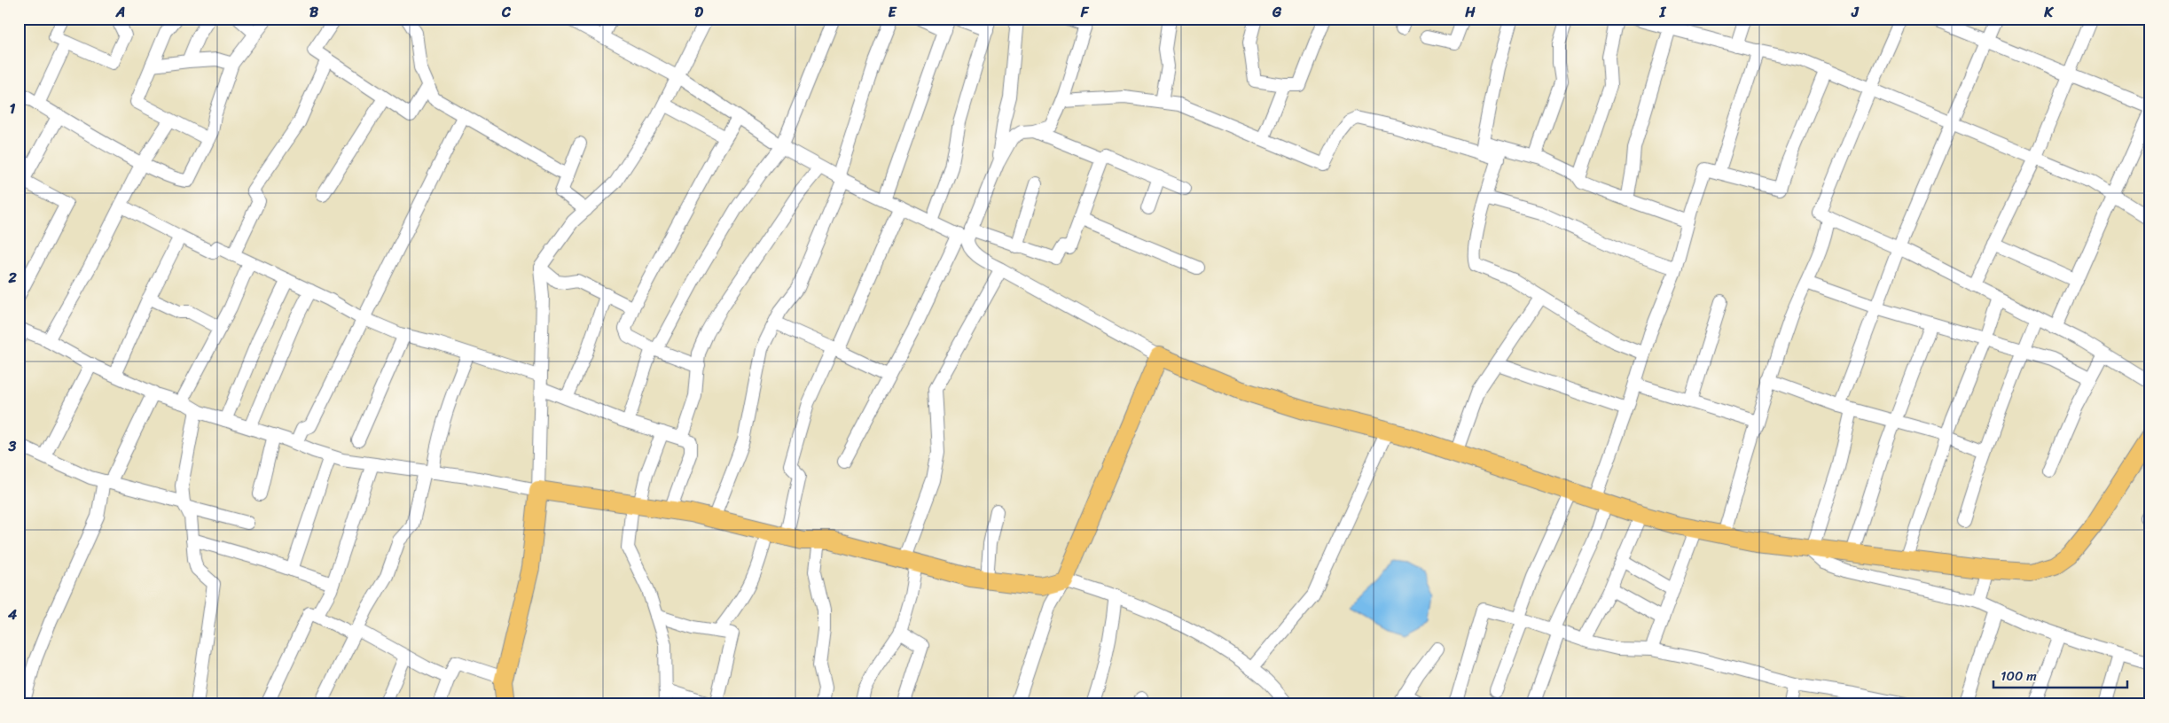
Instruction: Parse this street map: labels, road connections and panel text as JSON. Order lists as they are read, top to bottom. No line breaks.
{"scale_bar":"100 m","grid":{"columns":["A","B","C","D","E","F","G","H","I","J","K"],"rows":["1","2","3","4"]}}
